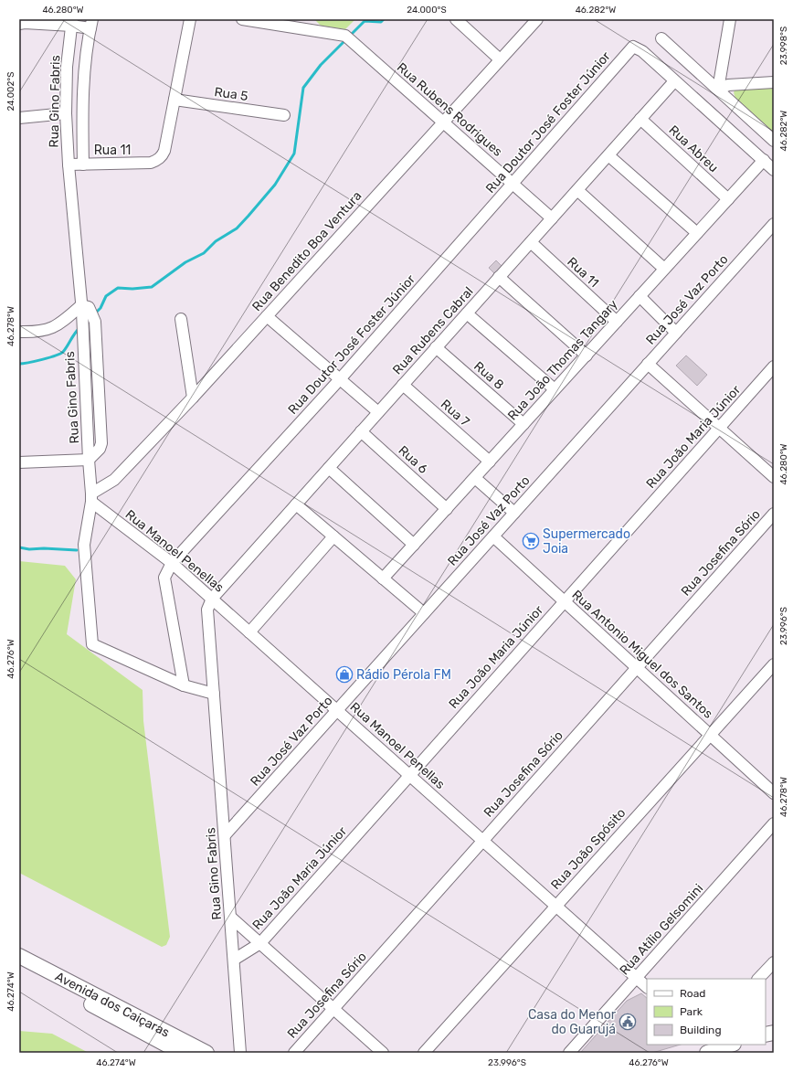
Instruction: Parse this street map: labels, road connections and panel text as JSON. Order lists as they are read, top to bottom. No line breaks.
{"streets":{"street":["Rua 5","Rua Gino Fabris","Rua Rubens Rodrigues","Rua Doutor José Foster Júnior","Rua Abreu","Rua 11","Rua Benedito Boa Ventura","Rua José Vaz Porto","Rua Rubens Cabral","Rua João Thomas Tangary","Rua 8","Rua 7","Rua João Maria Júnior","Rua 6","Rua Manoel Penellas","Rua Josefina Sório","Rua Antonio Miguel dos Santos","Rua João Spósito","Rua Atílio Gelsomini","Avenida dos Caiçaras"]},"crossings":[["Rua 5","Rua 11"],["Rua Gino Fabris","Rua Doutor José Foster Júnior"],["Rua Gino Fabris","Rua 11"],["Rua Gino Fabris","Rua Benedito Boa Ventura"],["Rua Gino Fabris","Rua José Vaz Porto"],["Rua Gino Fabris","Rua Rubens Cabral"],["Rua Gino Fabris","Rua João Maria Júnior"],["Rua Gino Fabris","Rua Manoel Penellas"],["Rua Rubens Rodrigues","Rua Doutor José Foster Júnior"],["Rua Rubens Rodrigues","Rua Benedito Boa Ventura"],["Rua Rubens Rodrigues","Rua Rubens Cabral"],["Rua Doutor José Foster Júnior","Rua Rubens Cabral"],["Rua Doutor José Foster Júnior","Rua Manoel Penellas"],["Rua Abreu","Rua Rubens Cabral"],["Rua Abreu","Rua João Thomas Tangary"],["Rua 11","Rua Rubens Cabral"],["Rua 11","Rua João Thomas Tangary"],["Rua Benedito Boa Ventura","Rua Manoel Penellas"],["Rua José Vaz Porto","Rua Manoel Penellas"],["Rua José Vaz Porto","Rua Antonio Miguel dos Santos"],["Rua Rubens Cabral","Rua 8"],["Rua Rubens Cabral","Rua 7"],["Rua Rubens Cabral","Rua 6"],["Rua Rubens Cabral","Rua Manoel Penellas"],["Rua João Thomas Tangary","Rua 8"],["Rua João Thomas Tangary","Rua 7"],["Rua João Thomas Tangary","Rua 6"],["Rua João Maria Júnior","Rua Manoel Penellas"],["Rua João Maria Júnior","Rua Antonio Miguel dos Santos"],["Rua Manoel Penellas","Rua Josefina Sório"],["Rua Manoel Penellas","Rua João Spósito"],["Rua Manoel Penellas","Rua Atílio Gelsomini"],["Rua Josefina Sório","Rua Antonio Miguel dos Santos"],["Rua Antonio Miguel dos Santos","Rua João Spósito"]],"places":{"supermarket":["Supermercado Joia"],"shop":["Rádio Pérola FM"],"public building":["Casa do Menor do Guarujá"]},"legend":["Road","Park","Building"],"coordinates":["46.280°W","24.000°S","46.282°W","23.998°S","24.002°S","46.278°W","23.996°S","46.276°W","46.274°W"]}
